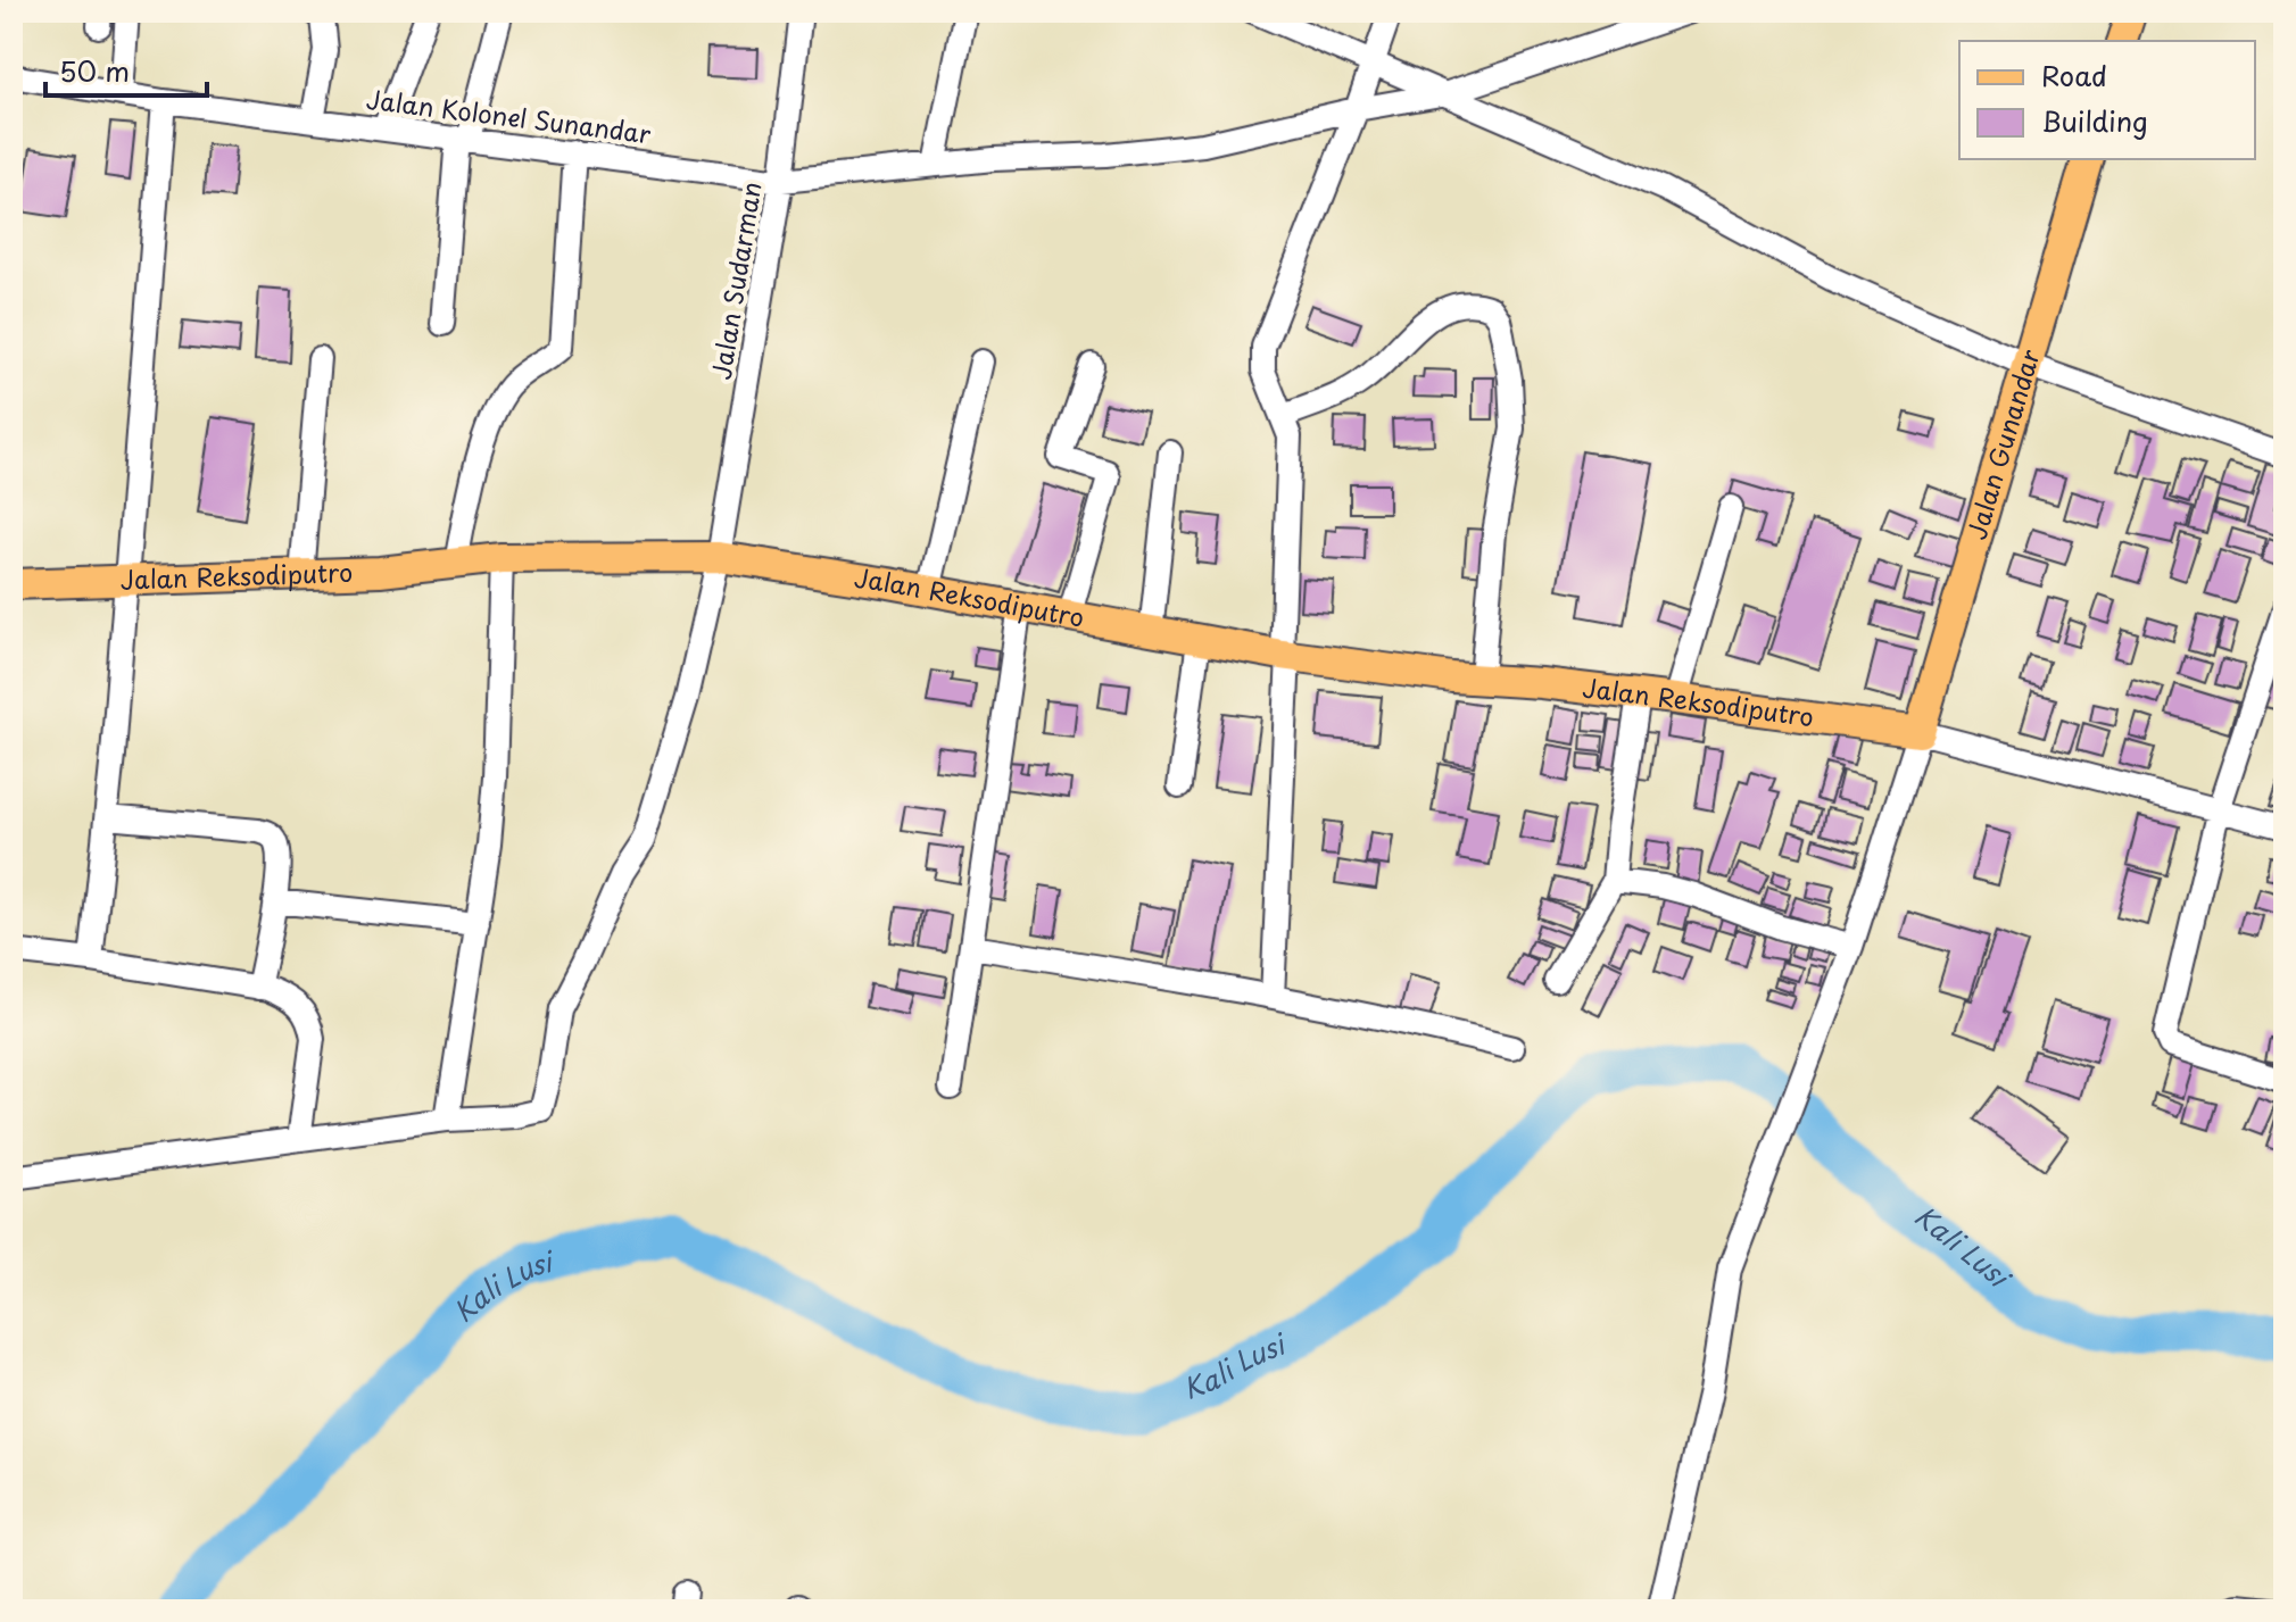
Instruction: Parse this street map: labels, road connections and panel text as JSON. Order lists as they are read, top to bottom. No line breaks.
{"streets":{"main road":["Jalan Gunandar","Jalan Reksodiputro"],"street":["Jalan Kolonel Sunandar","Jalan Sudarman"]},"crossings":[["Jalan Kolonel Sunandar","Jalan Sudarman"],["Jalan Sudarman","Jalan Reksodiputro"],["Jalan Gunandar","Jalan Reksodiputro"]],"water":["Kali Lusi"],"legend":["Road","Building"],"scale_bar":"50 m"}
